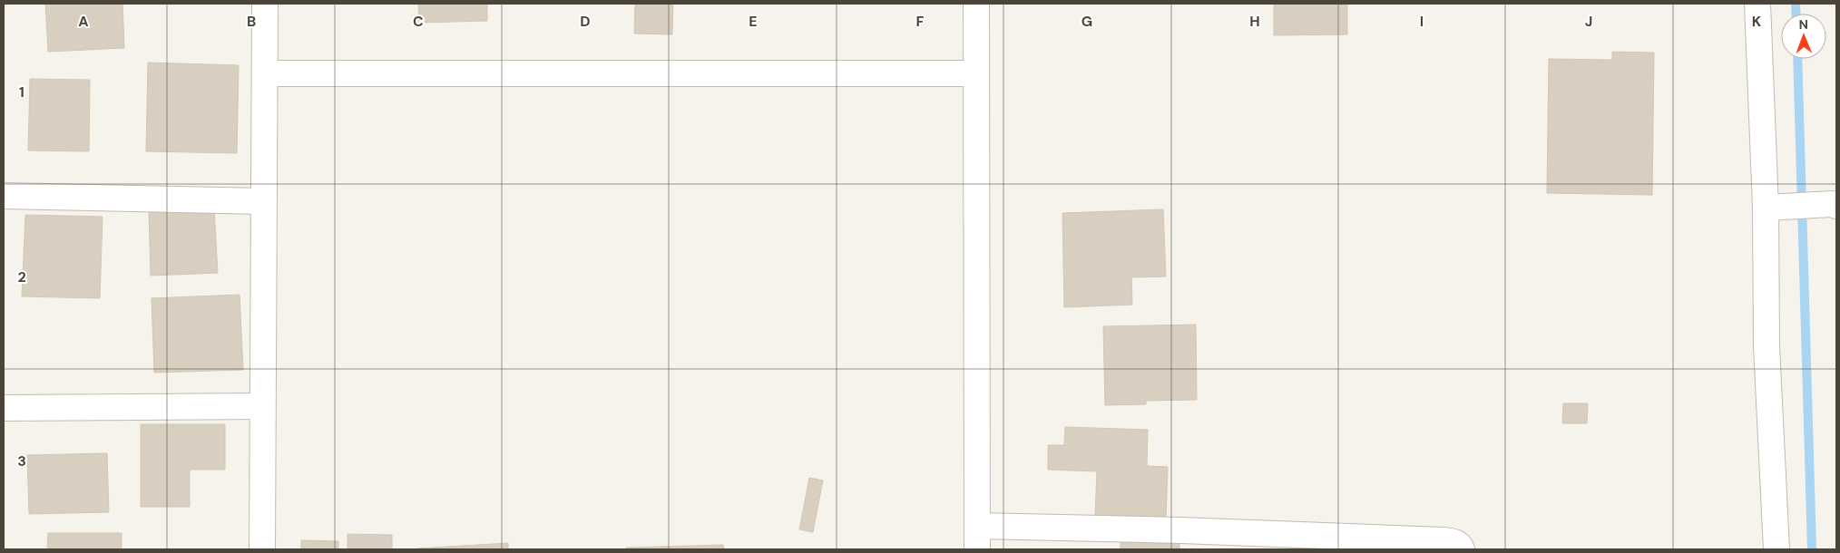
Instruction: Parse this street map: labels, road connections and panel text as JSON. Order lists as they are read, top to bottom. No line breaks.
{"north":"top","grid":{"columns":["A","B","C","D","E","F","G","H","I","J","K"],"rows":["1","2","3"]}}
